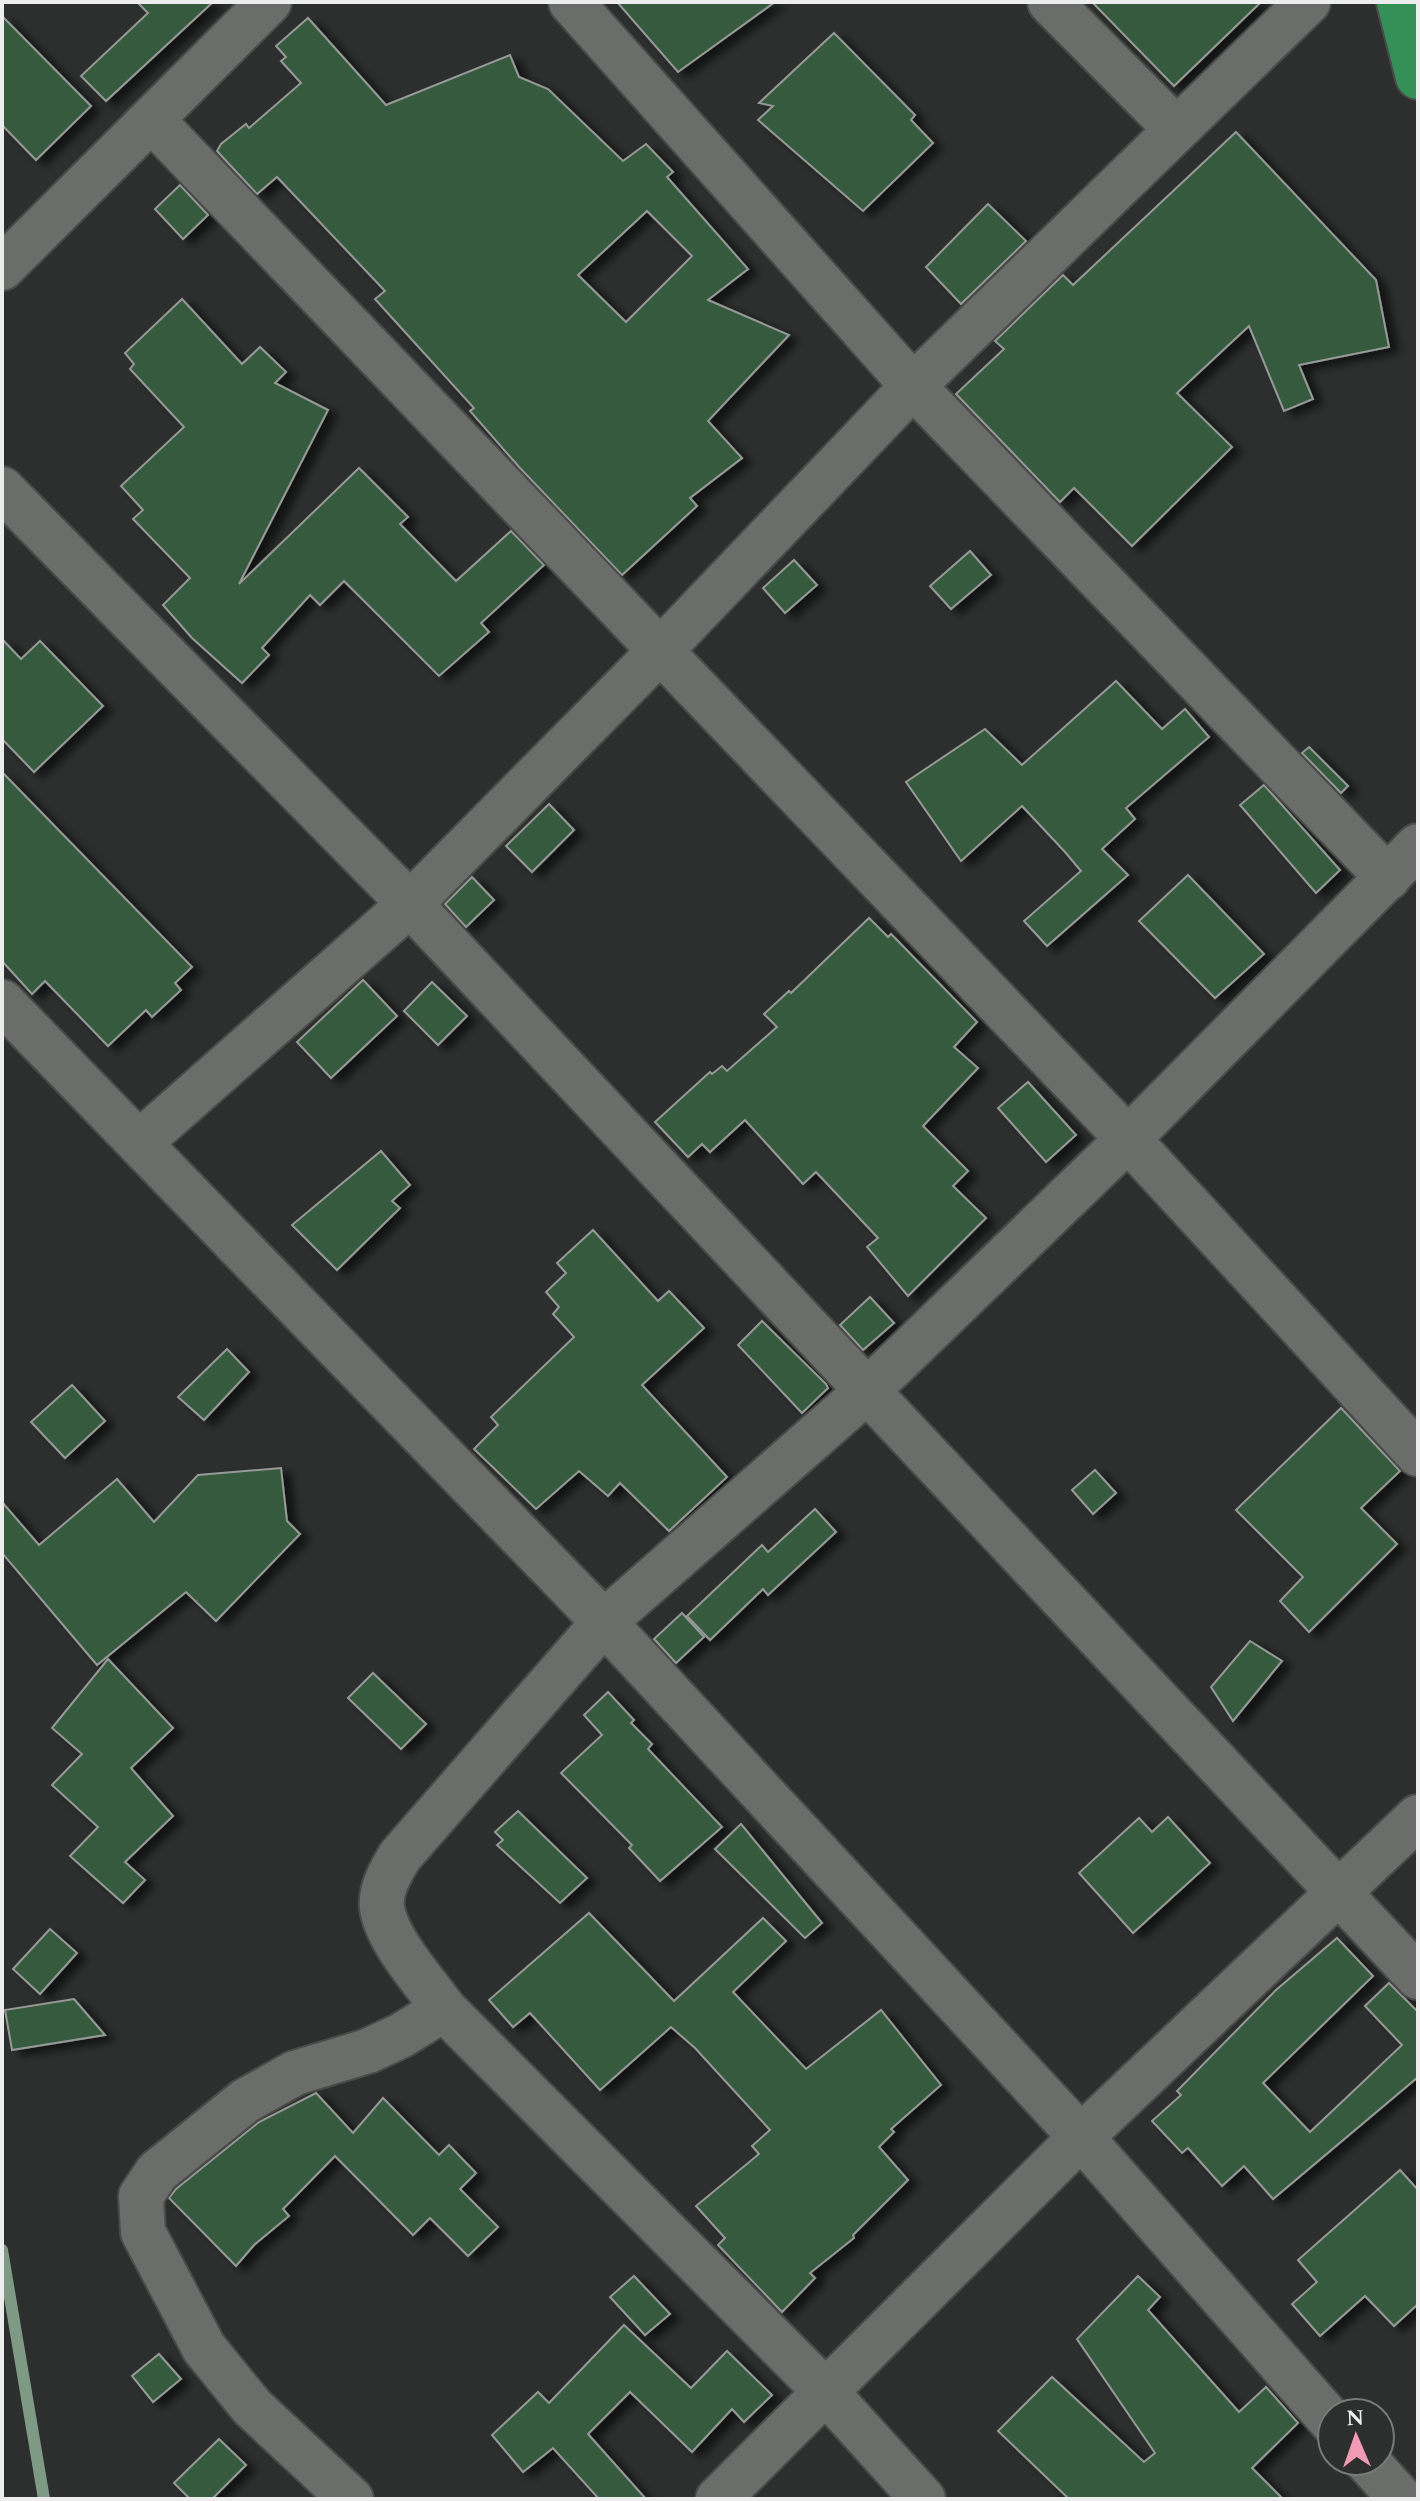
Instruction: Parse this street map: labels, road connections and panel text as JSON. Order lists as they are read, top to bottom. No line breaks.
{"north":"top"}
